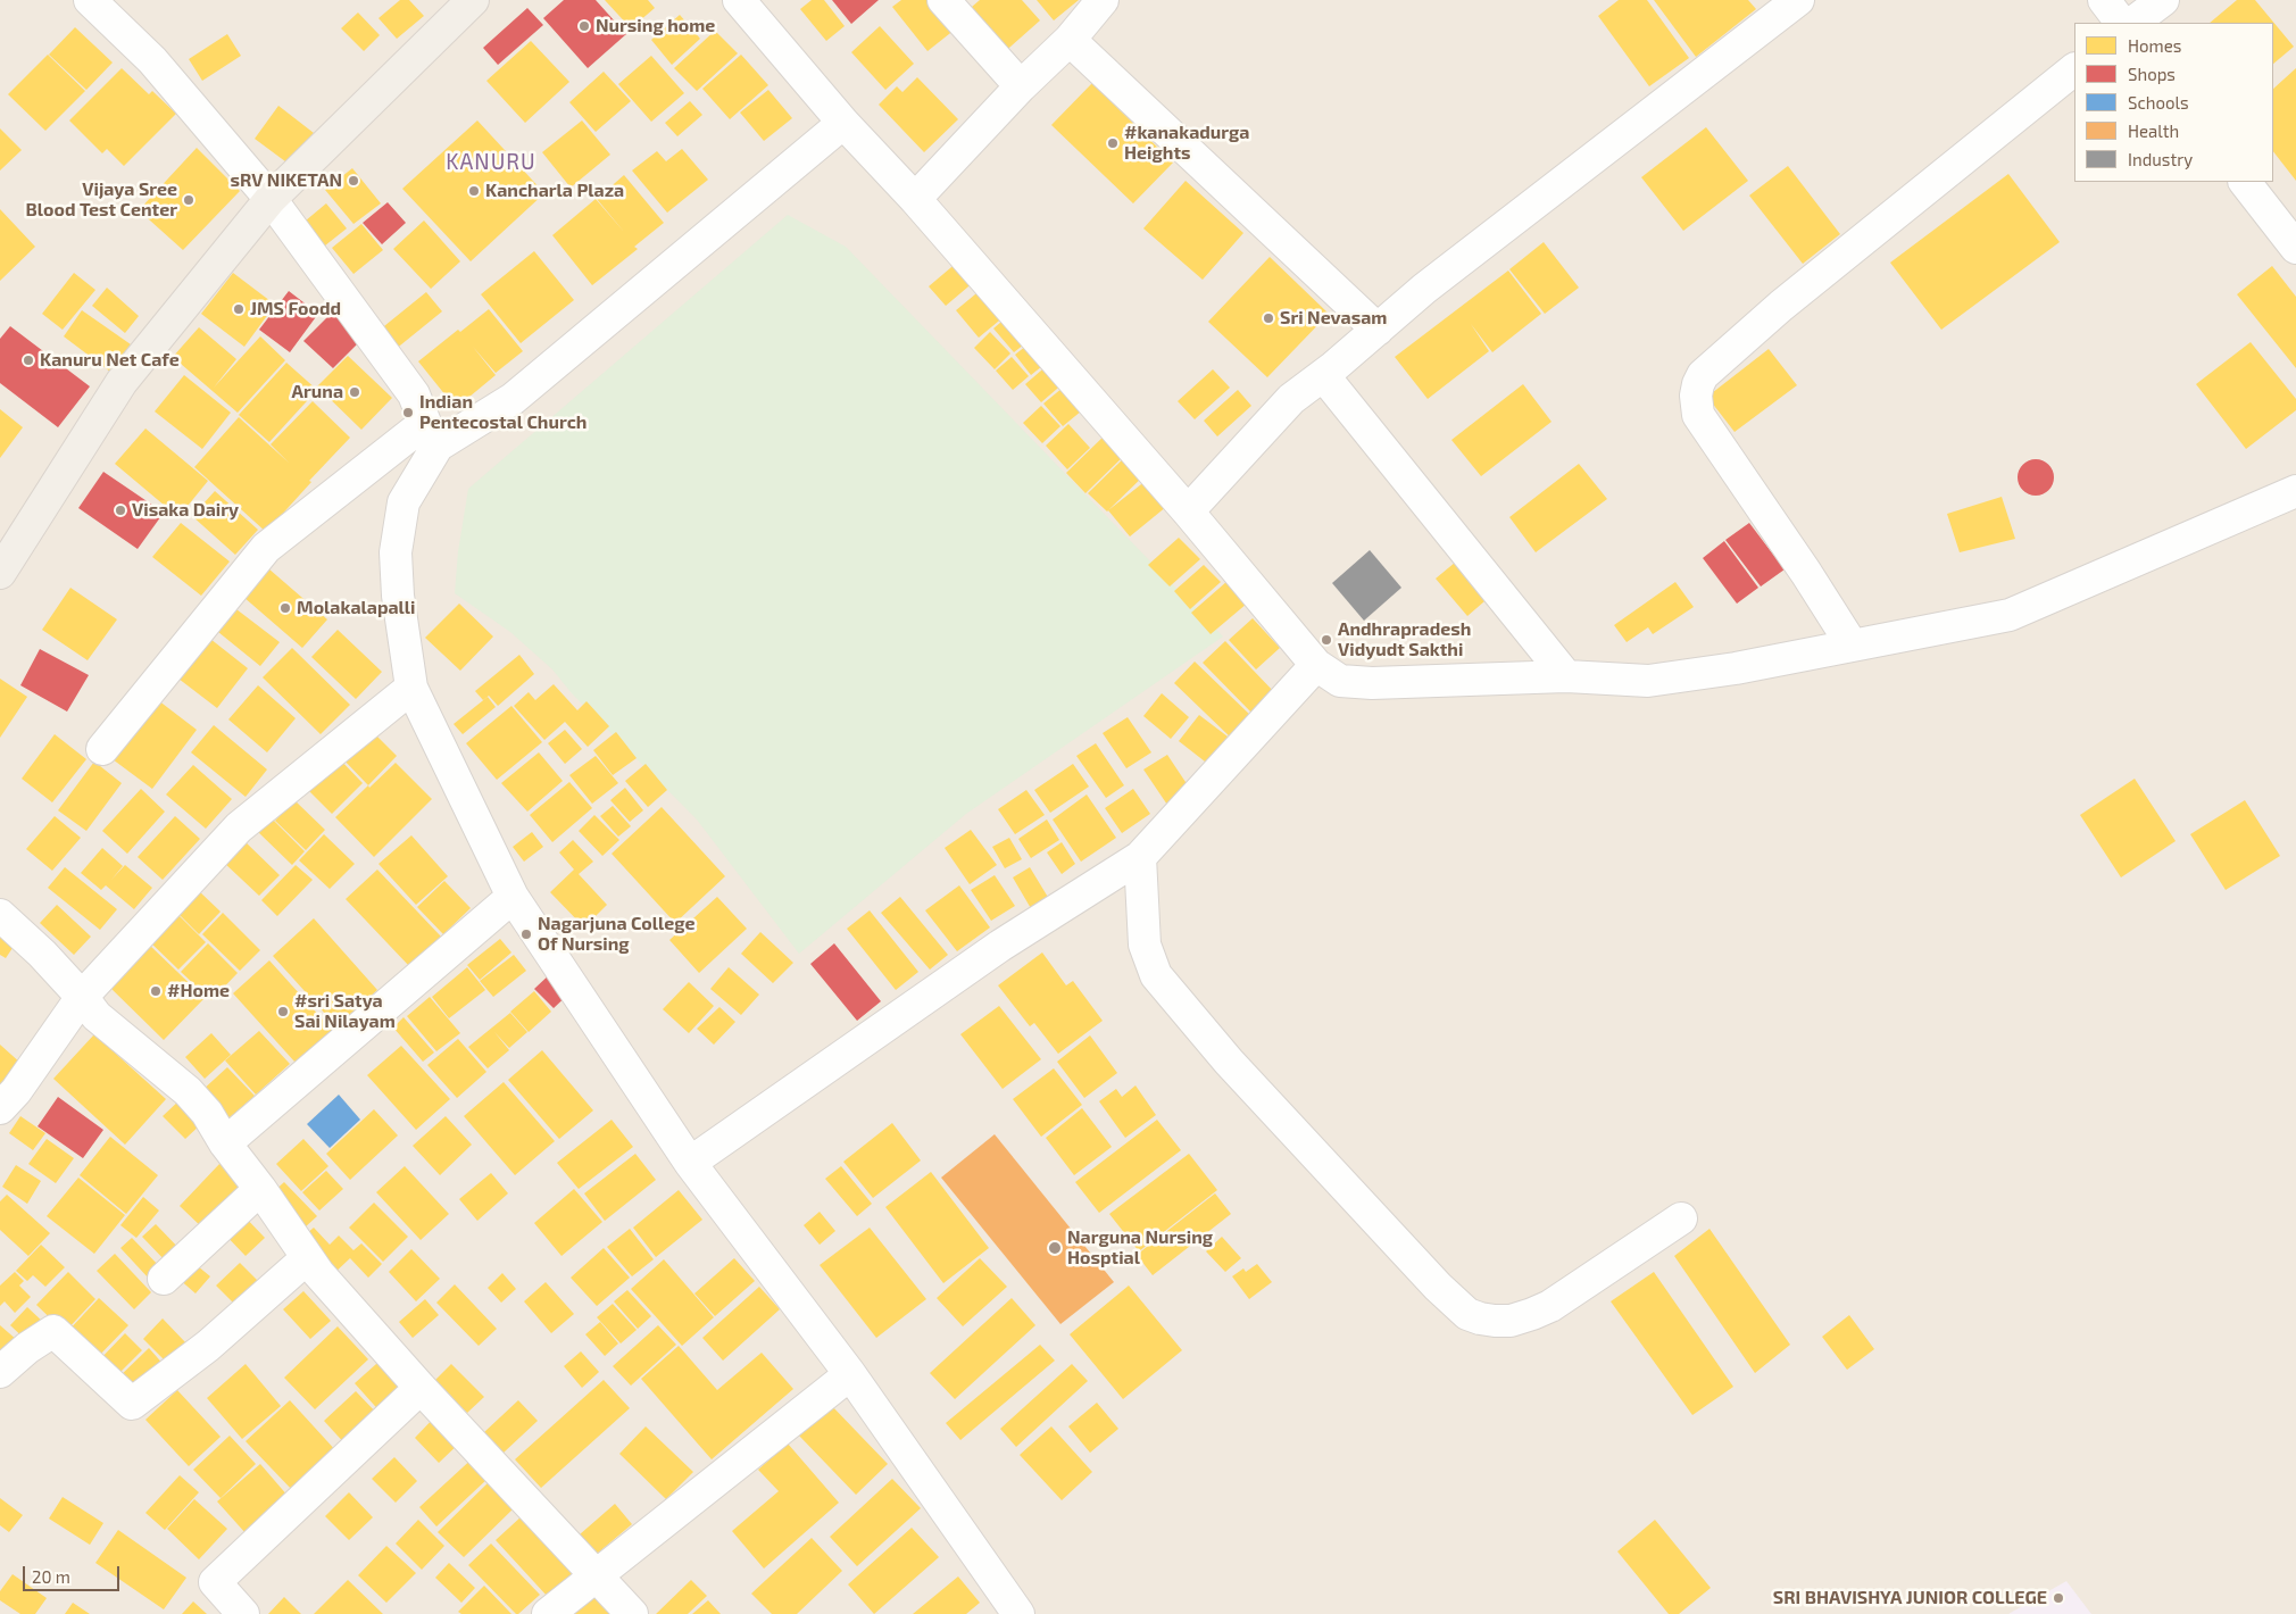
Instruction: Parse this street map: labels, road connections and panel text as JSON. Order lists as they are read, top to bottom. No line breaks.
{"districts":["KANURU"],"places":["Nursing home","#kanakadurga Heights","sRV NIKETAN","Kancharla Plaza","Vijaya Sree Blood Test Center","JMS Foodd","Sri Nevasam","Kanuru Net Cafe","Aruna","Indian Pentecostal Church","Visaka Dairy","Molakalapalli","Andhrapradesh Vidyudt Sakthi","Nagarjuna College Of Nursing","#Home","#sri Satya Sai Nilayam","Narguna Nursing Hosptial","SRI BHAVISHYA JUNIOR COLLEGE"],"legend":["Homes","Shops","Schools","Health","Industry"],"scale_bar":"20 m"}
